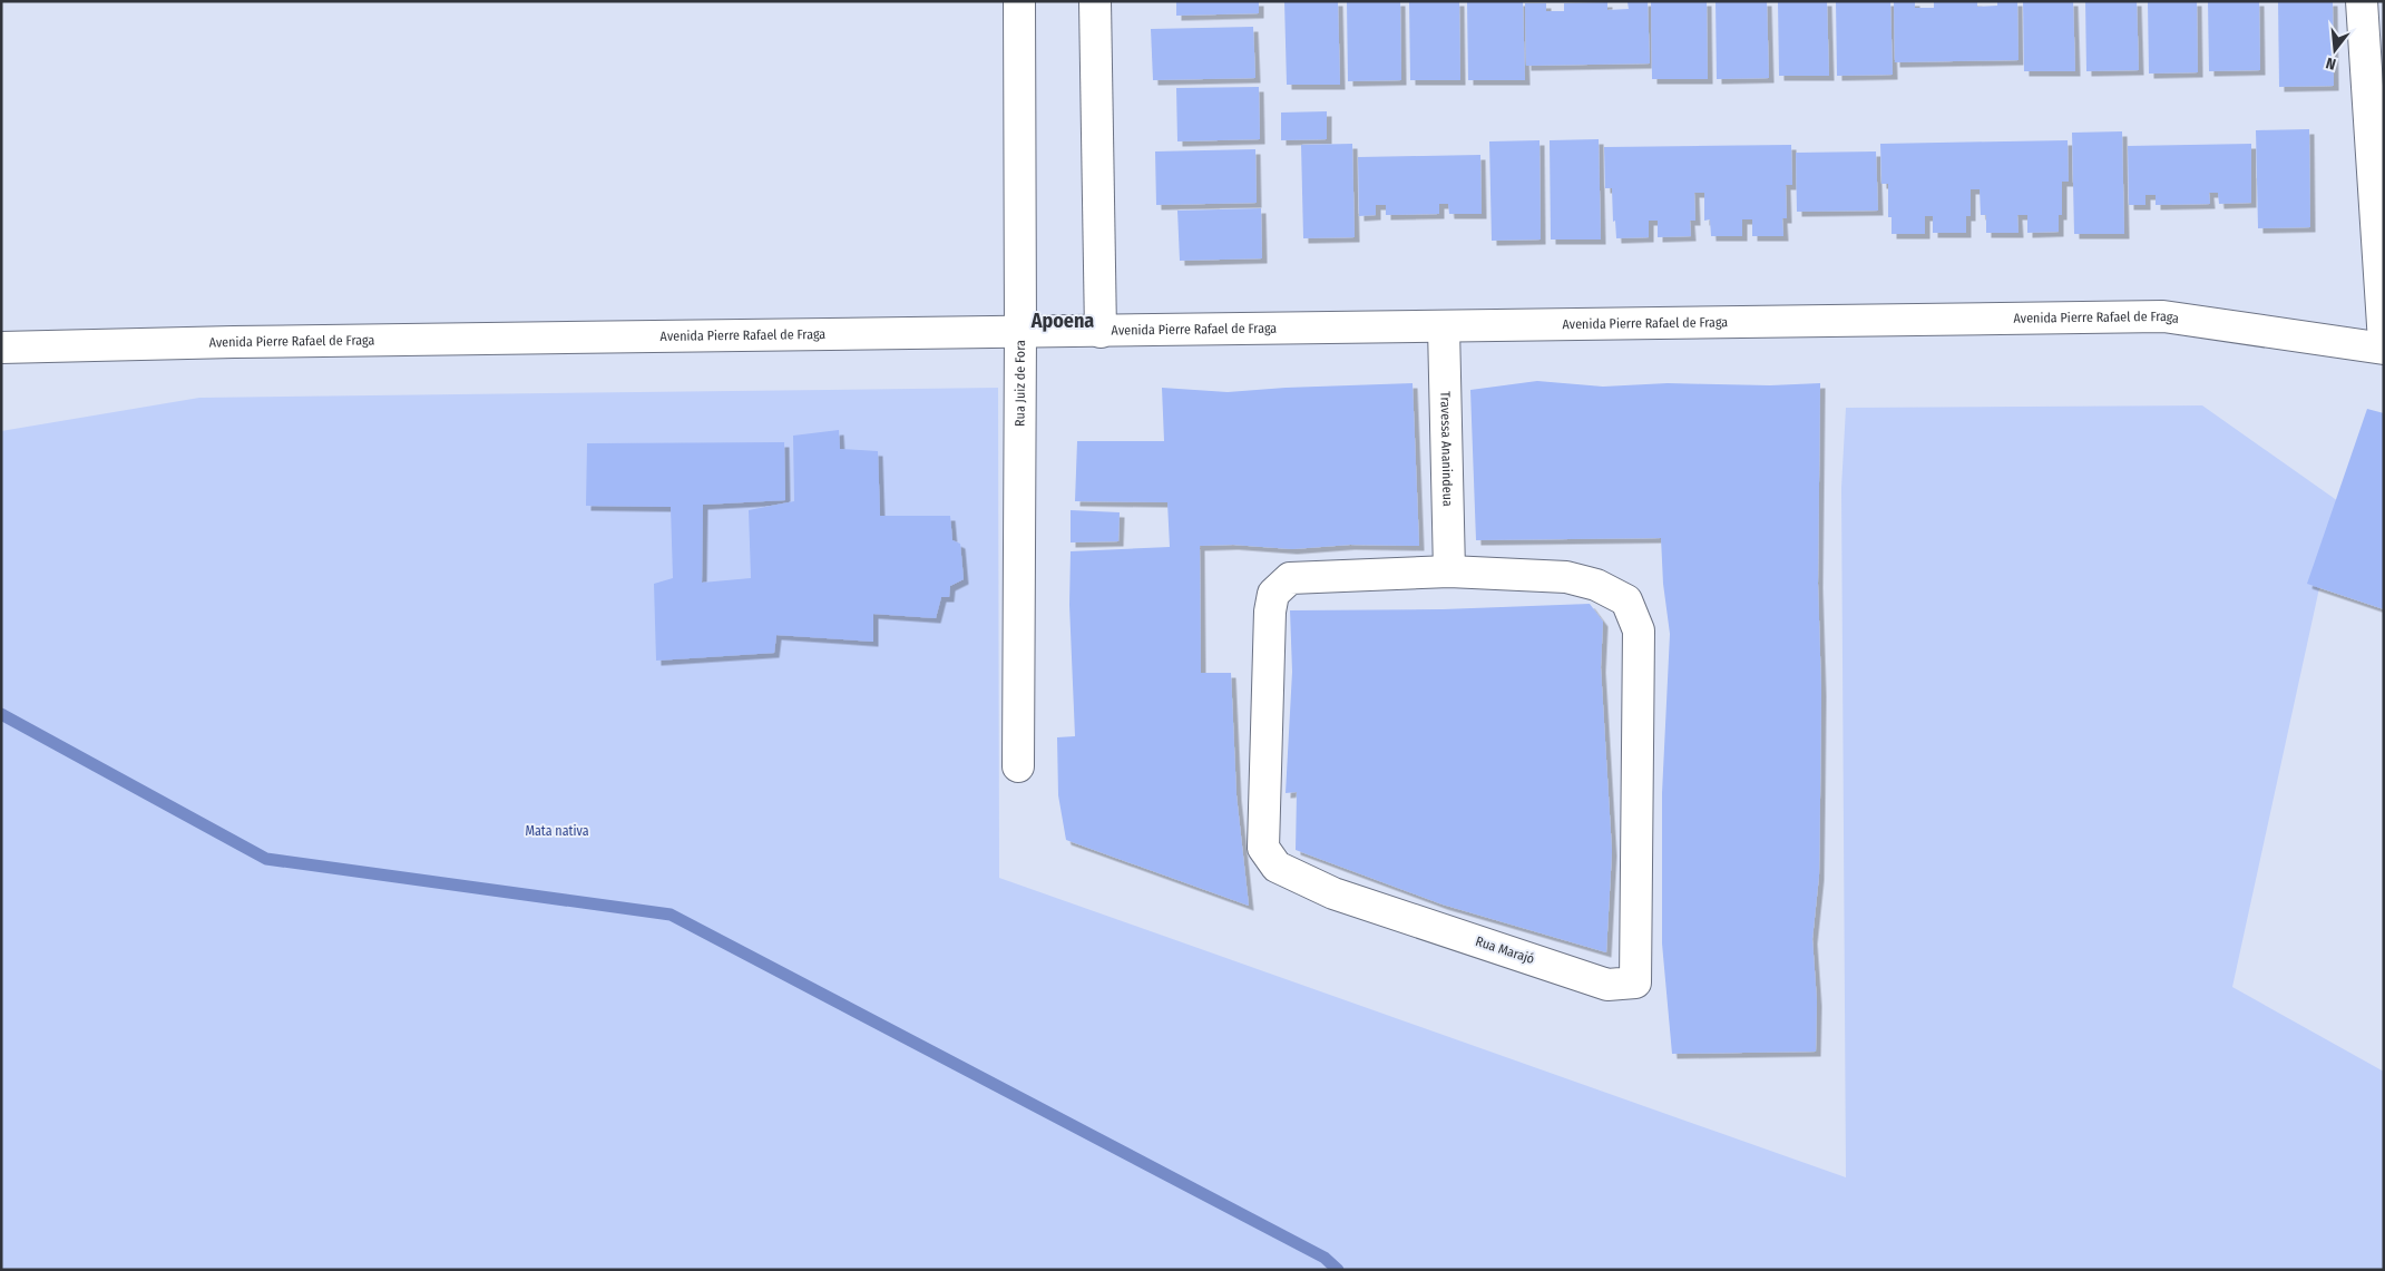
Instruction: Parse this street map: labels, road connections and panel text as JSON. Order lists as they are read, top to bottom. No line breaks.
{"streets":{"street":["Avenida Pierre Rafael de Fraga","Rua Juiz de Fora","Travessa Ananindeua","Rua Marajó"]},"crossings":[["Avenida Pierre Rafael de Fraga","Rua Juiz de Fora"],["Avenida Pierre Rafael de Fraga","Travessa Ananindeua"],["Travessa Ananindeua","Rua Marajó"]],"districts":["Apoena"],"parks":["Mata nativa"],"north":"bottom"}
